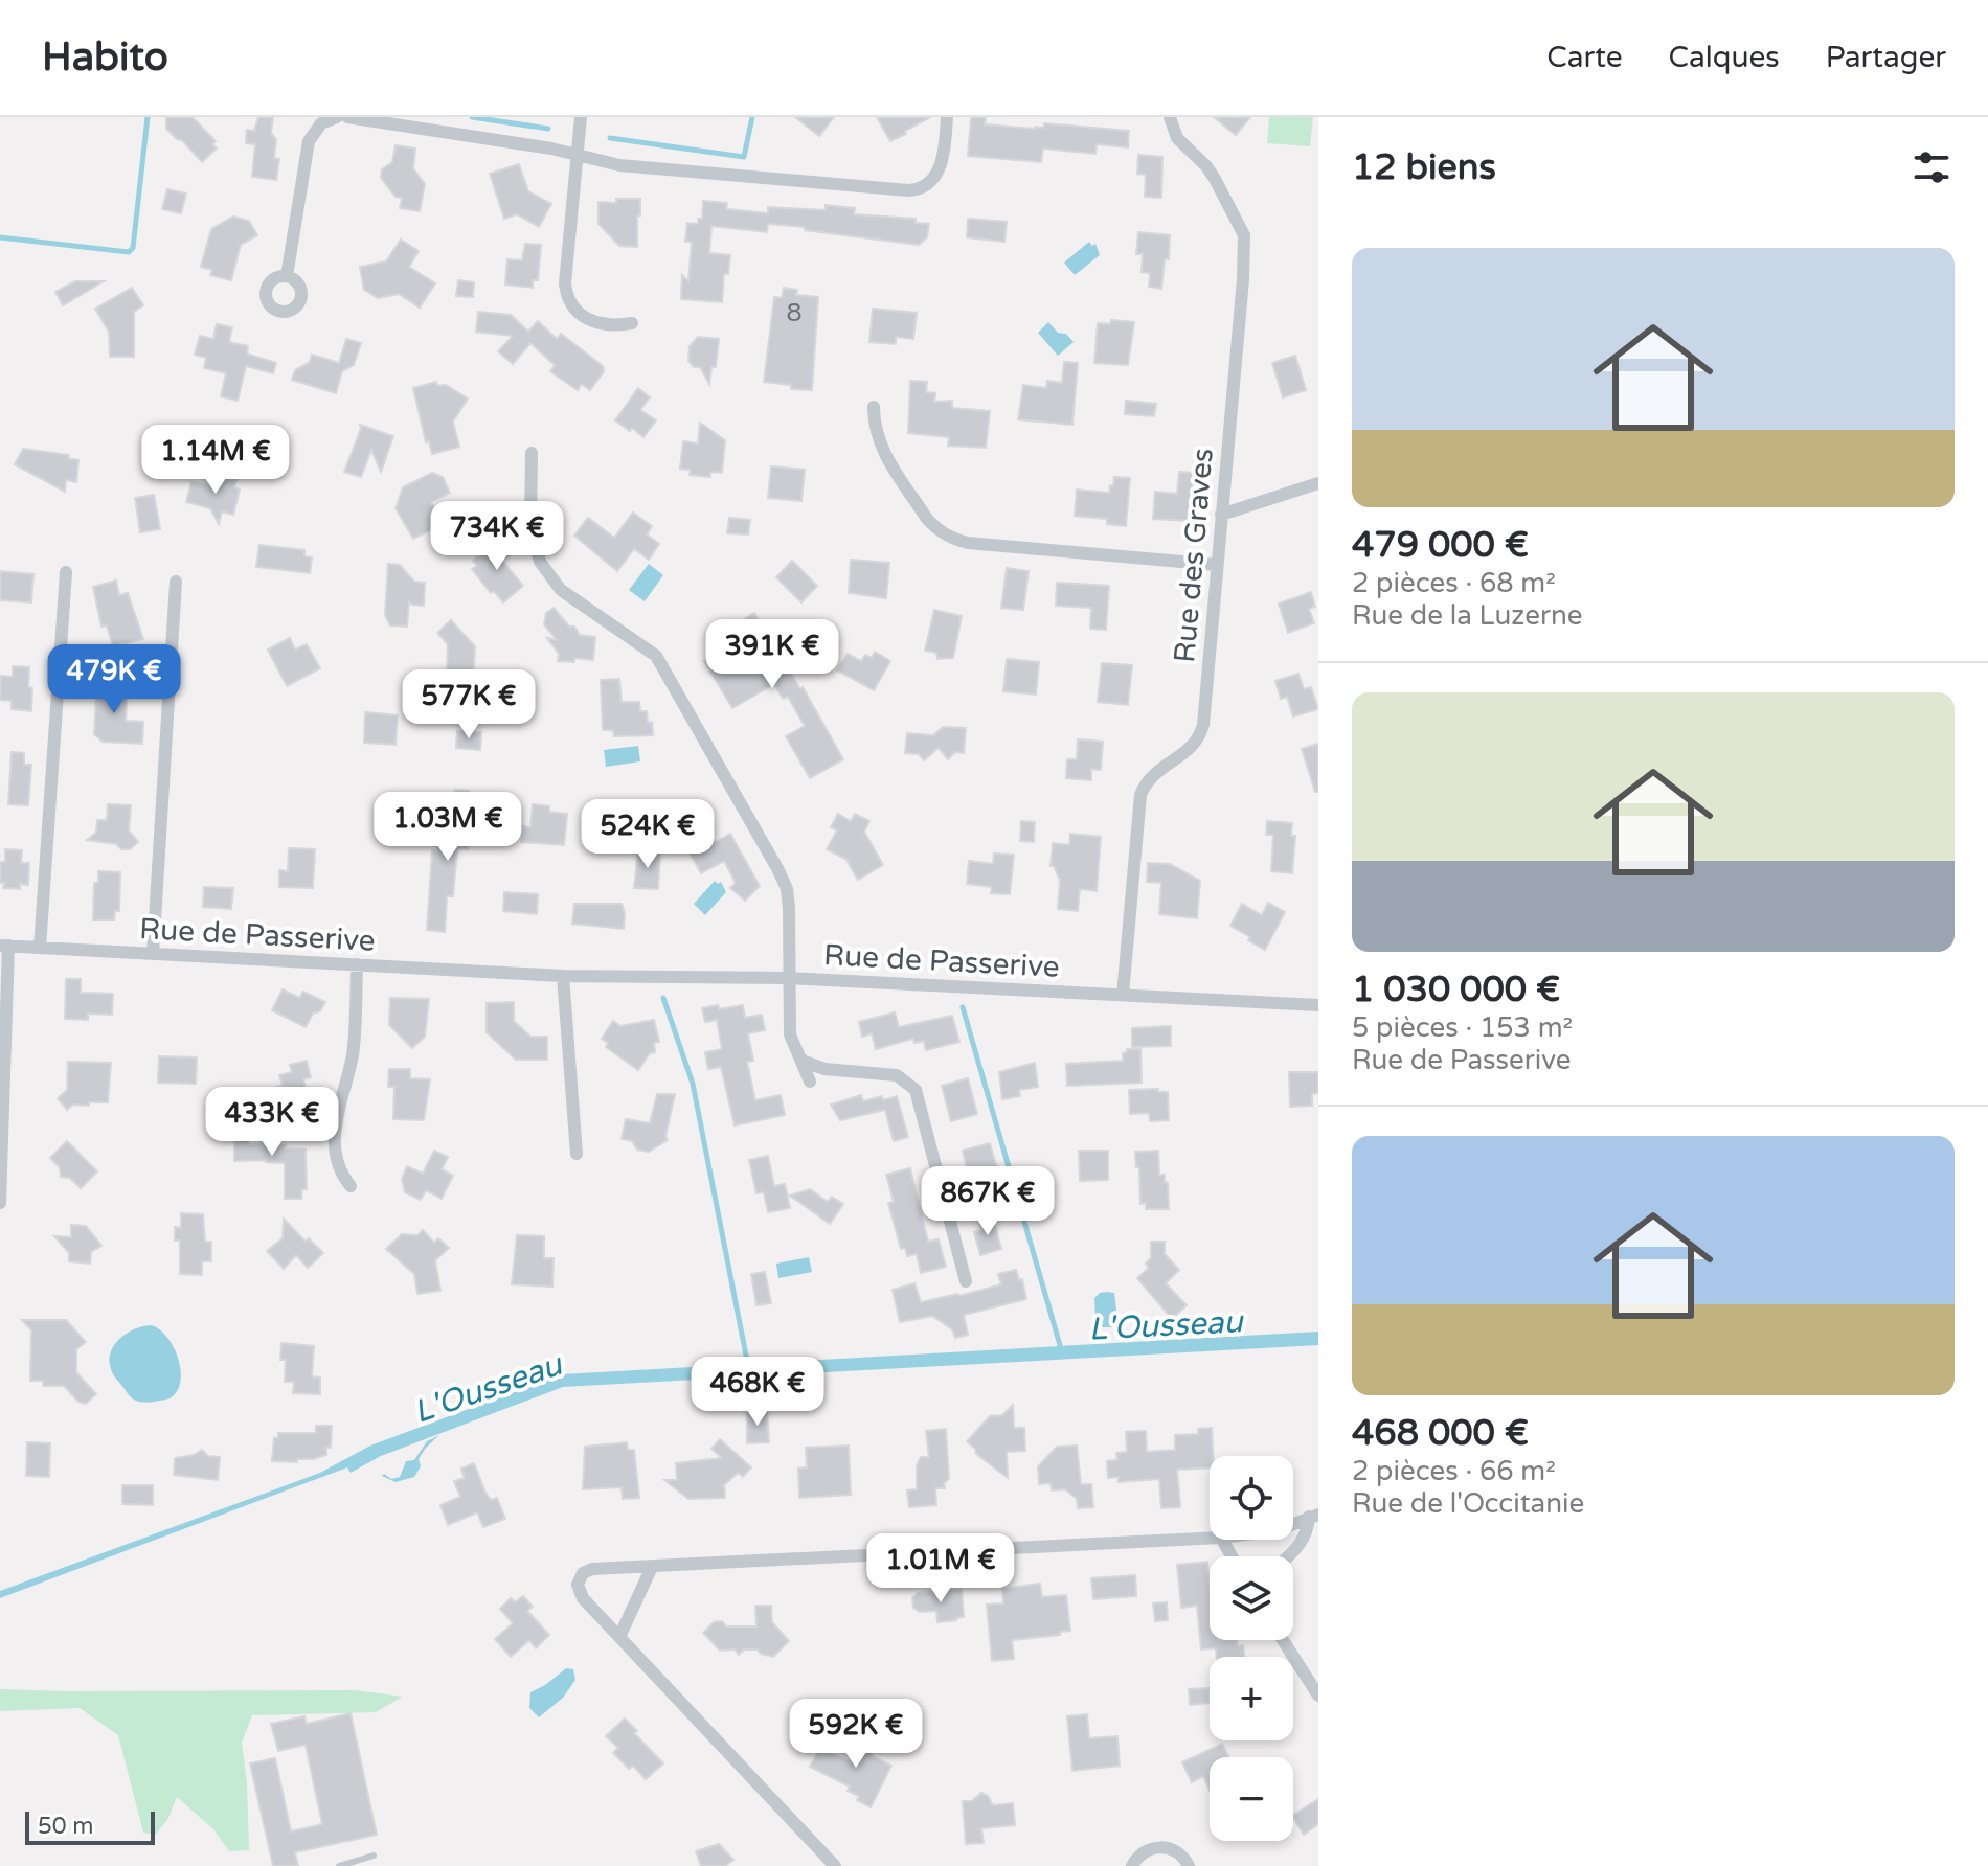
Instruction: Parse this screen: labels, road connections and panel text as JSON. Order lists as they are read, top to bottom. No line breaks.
{"streets":{"street":["Rue des Graves","Rue de Passerive"]},"crossings":[["Rue des Graves","Rue de Passerive"]],"water":["L'Ousseau"],"house_numbers":["8"],"scale_bar":"50 m","page":{"header":"Habito","nav":["Carte","Calques","Partager"],"heading":"12 biens","list":[{"name":"479 000 €","note":"2 pièces · 68 m² · Rue de la Luzerne"},{"name":"1 030 000 €","note":"5 pièces · 153 m² · Rue de Passerive"},{"name":"468 000 €","note":"2 pièces · 66 m² · Rue de l'Occitanie"}],"price":["1.14M €","734K €","391K €","479K €","577K €","1.03M €","524K €","433K €","867K €","468K €","1.01M €","592K €"],"map_buttons":["+","−"],"scale":"50 m"}}
